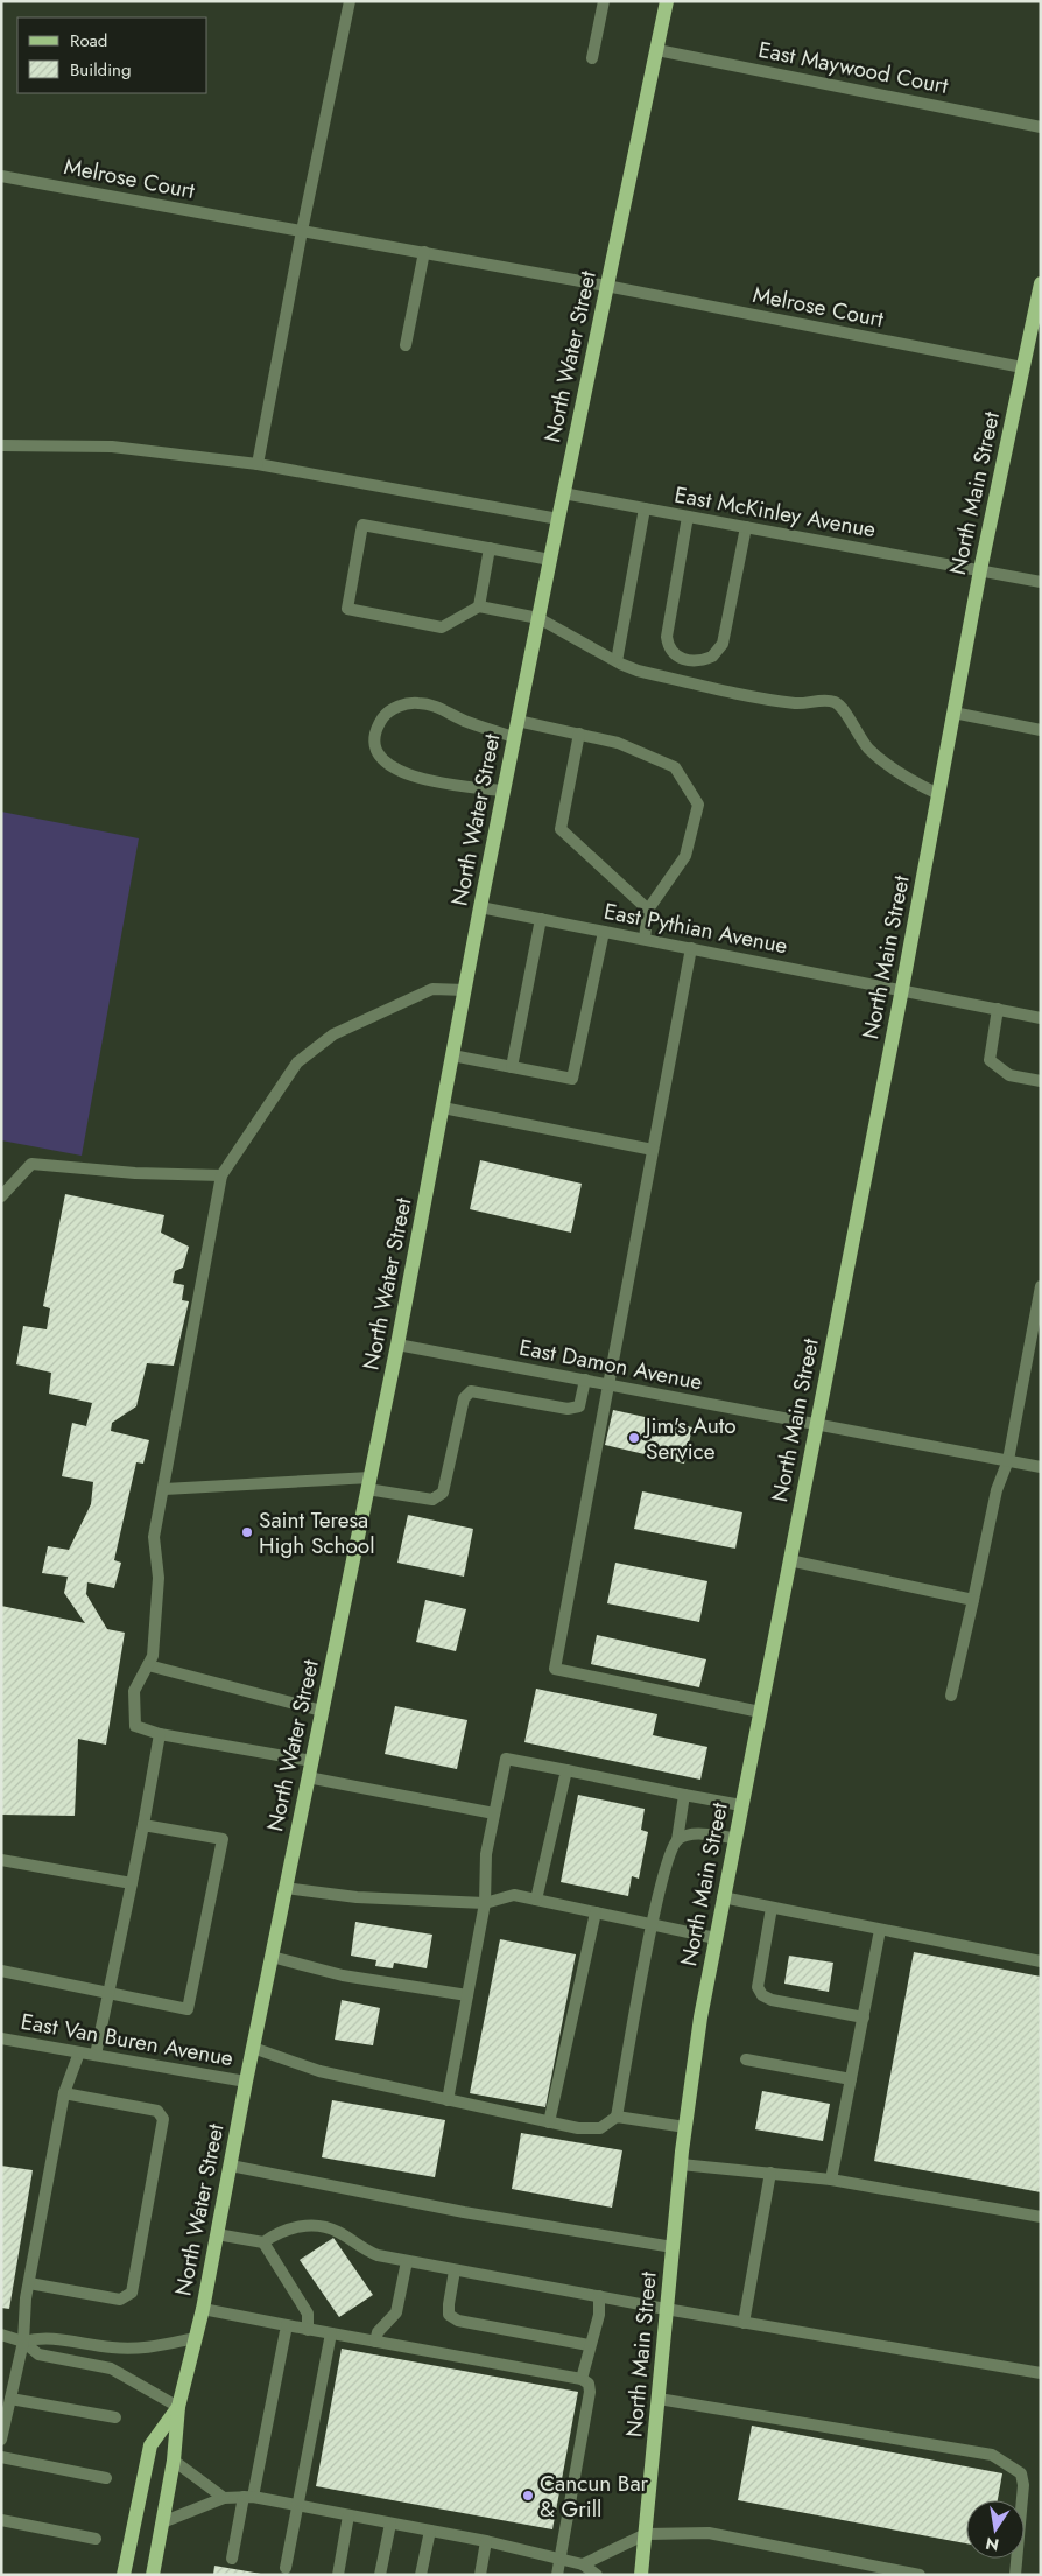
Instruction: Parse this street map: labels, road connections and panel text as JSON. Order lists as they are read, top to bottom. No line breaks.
{"streets":{"main road":["North Water Street","North Main Street"],"street":["East Maywood Court","Melrose Court","East McKinley Avenue","East Pythian Avenue","East Damon Avenue","East Van Buren Avenue"]},"crossings":[["East Maywood Court","North Water Street"],["Melrose Court","North Water Street"],["Melrose Court","North Main Street"],["North Water Street","East McKinley Avenue"],["North Water Street","East Pythian Avenue"],["North Water Street","East Damon Avenue"],["North Water Street","East Van Buren Avenue"],["North Main Street","East McKinley Avenue"],["North Main Street","East Pythian Avenue"],["North Main Street","East Damon Avenue"]],"places":["Jim's Auto Service","Saint Teresa High School","Cancun Bar & Grill"],"legend":["Road","Building"],"north":"bottom"}
